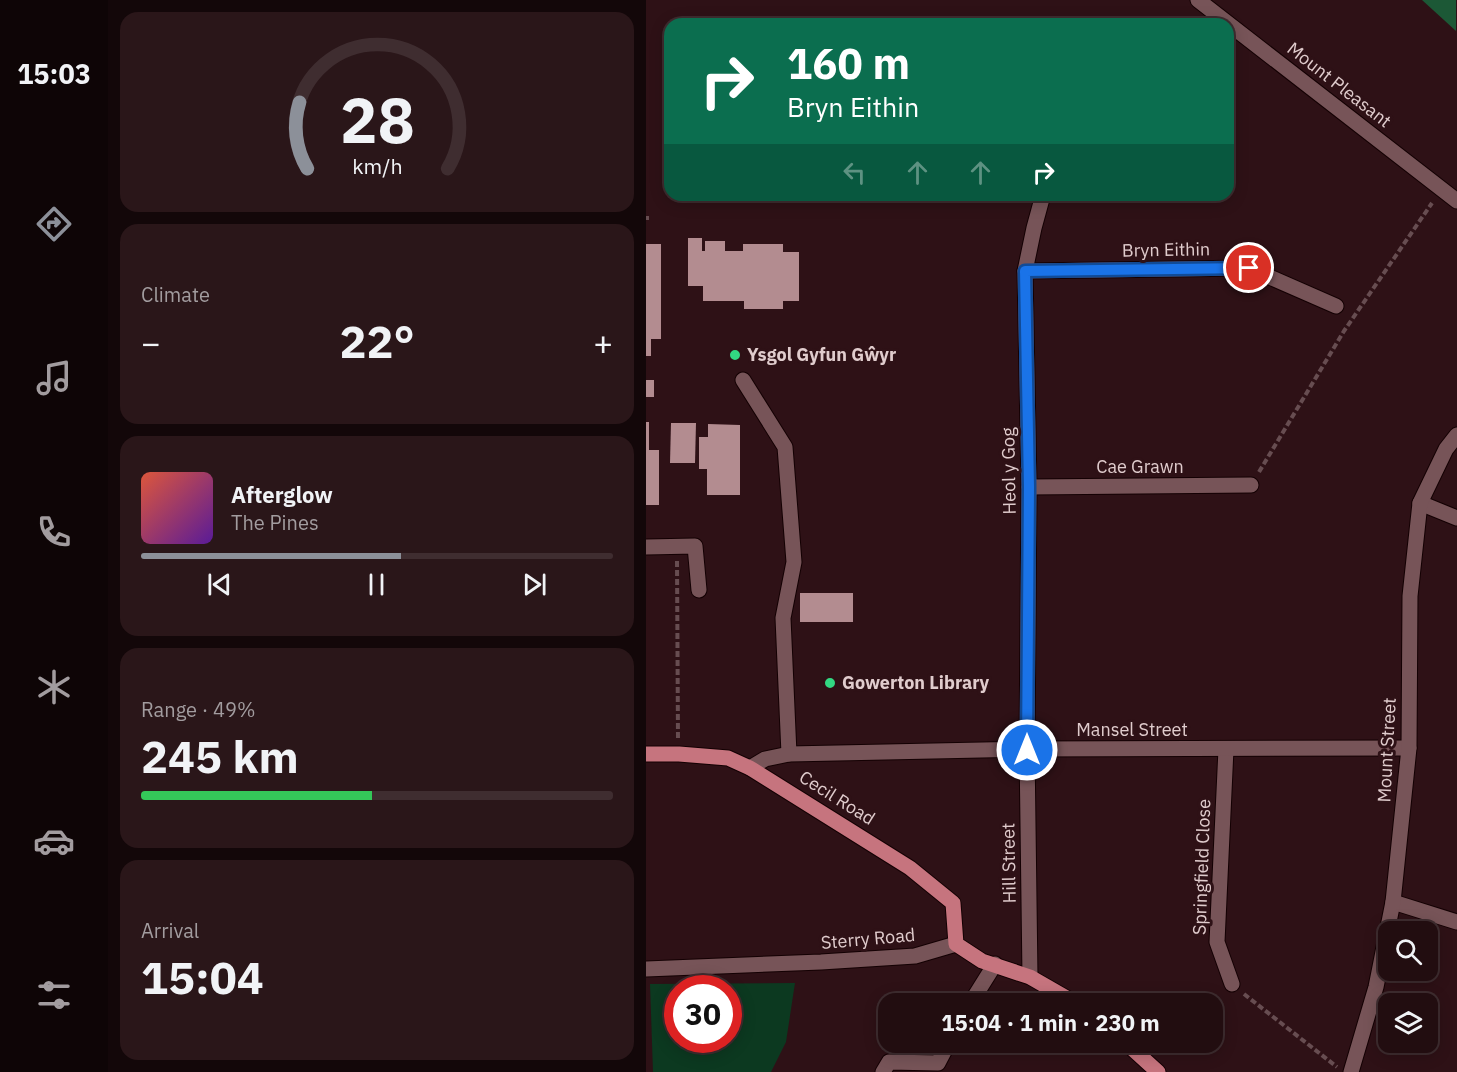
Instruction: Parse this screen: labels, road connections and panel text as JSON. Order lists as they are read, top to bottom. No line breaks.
{"streets":{"main road":["Cecil Road"],"street":["Mount Pleasant","Bryn Eithin","Cae Grawn","Heol y Gog","Mansel Street","Mount Street","Hill Street","Springfield Close","Sterry Road"]},"crossings":[["Bryn Eithin","Heol y Gog"],["Cae Grawn","Heol y Gog"],["Heol y Gog","Mansel Street"],["Heol y Gog","Hill Street"],["Mansel Street","Mount Street"],["Mansel Street","Cecil Road"],["Mansel Street","Hill Street"],["Mansel Street","Springfield Close"],["Cecil Road","Sterry Road"]],"places":["Ysgol Gyfun Gŵyr","Gowerton Library"],"page":{"tabs":"15:03","turn":["160 m","Bryn Eithin"],"tile":["Climate",["Range · 49%","245 km"],["Arrival","15:04"]],"heat":["−","22°","+"],"song":["Afterglow","The Pines"],"limit":"30","trip":"15:04 · 1 min · 230 m","gauge":["28","km/h"]}}
